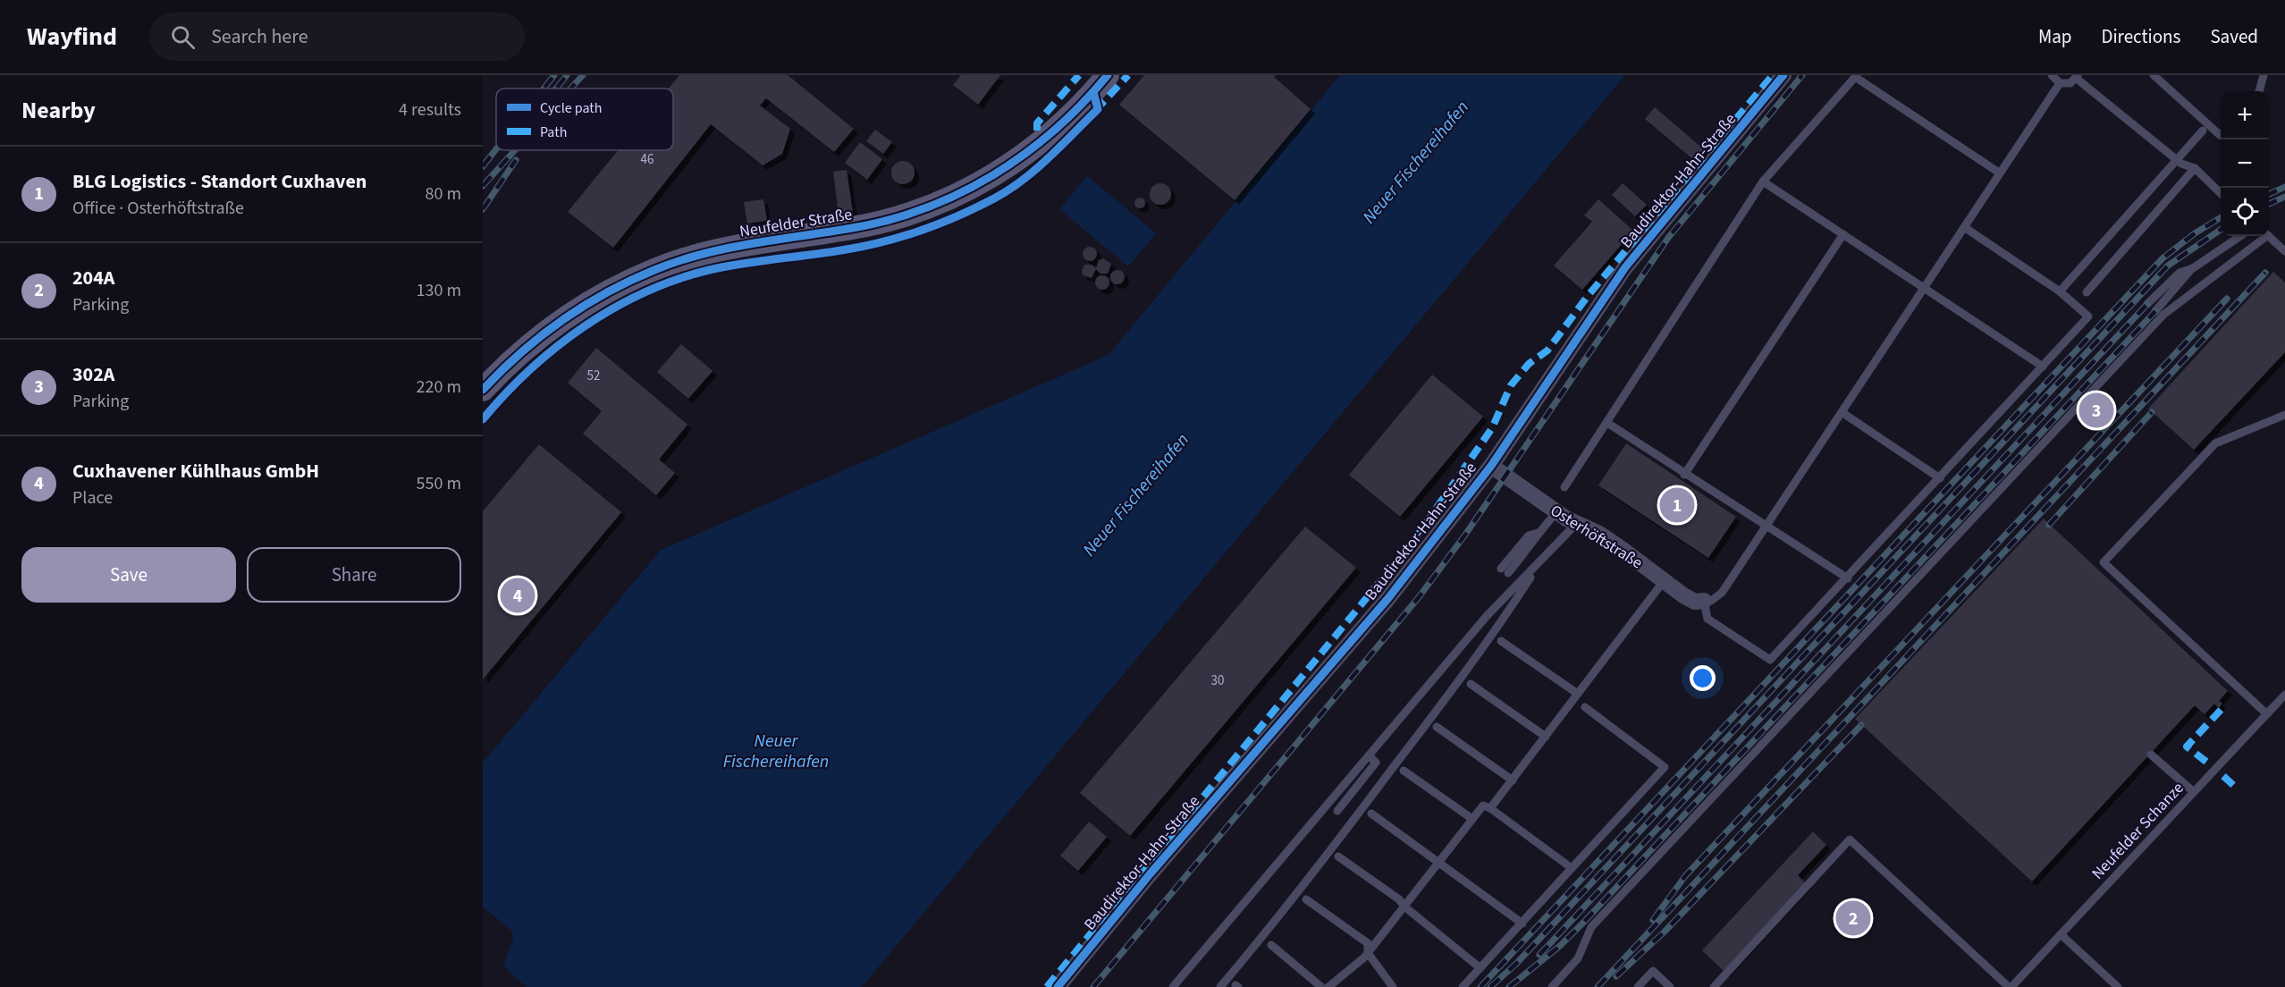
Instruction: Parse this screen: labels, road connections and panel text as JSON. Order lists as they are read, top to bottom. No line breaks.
{"streets":{"street":["Baudirektor-Hahn-Straße","Neufelder Straße","Osterhöftstraße"],"lane":["Neufelder Schanze"]},"crossings":[["Baudirektor-Hahn-Straße","Osterhöftstraße"]],"water":["Neuer Fischereihafen"],"house_numbers":["46","52","30"],"legend":["Cycle path","Path"],"page":{"header":"Wayfind","search":"Search here","nav":["Map","Directions","Saved"],"heading":["Nearby","4 results"],"map_buttons":["+","−"],"list":[{"mark":"1","name":"BLG Logistics - Standort Cuxhaven","note":"Office · Osterhöftstraße","value":"80 m"},{"mark":"2","name":"204A","note":"Parking","value":"130 m"},{"mark":"3","name":"302A","note":"Parking","value":"220 m"},{"mark":"4","name":"Cuxhavener Kühlhaus GmbH","note":"Place","value":"550 m"}],"pins":["3","1","4","2"],"buttons":["Save","Share"]}}
